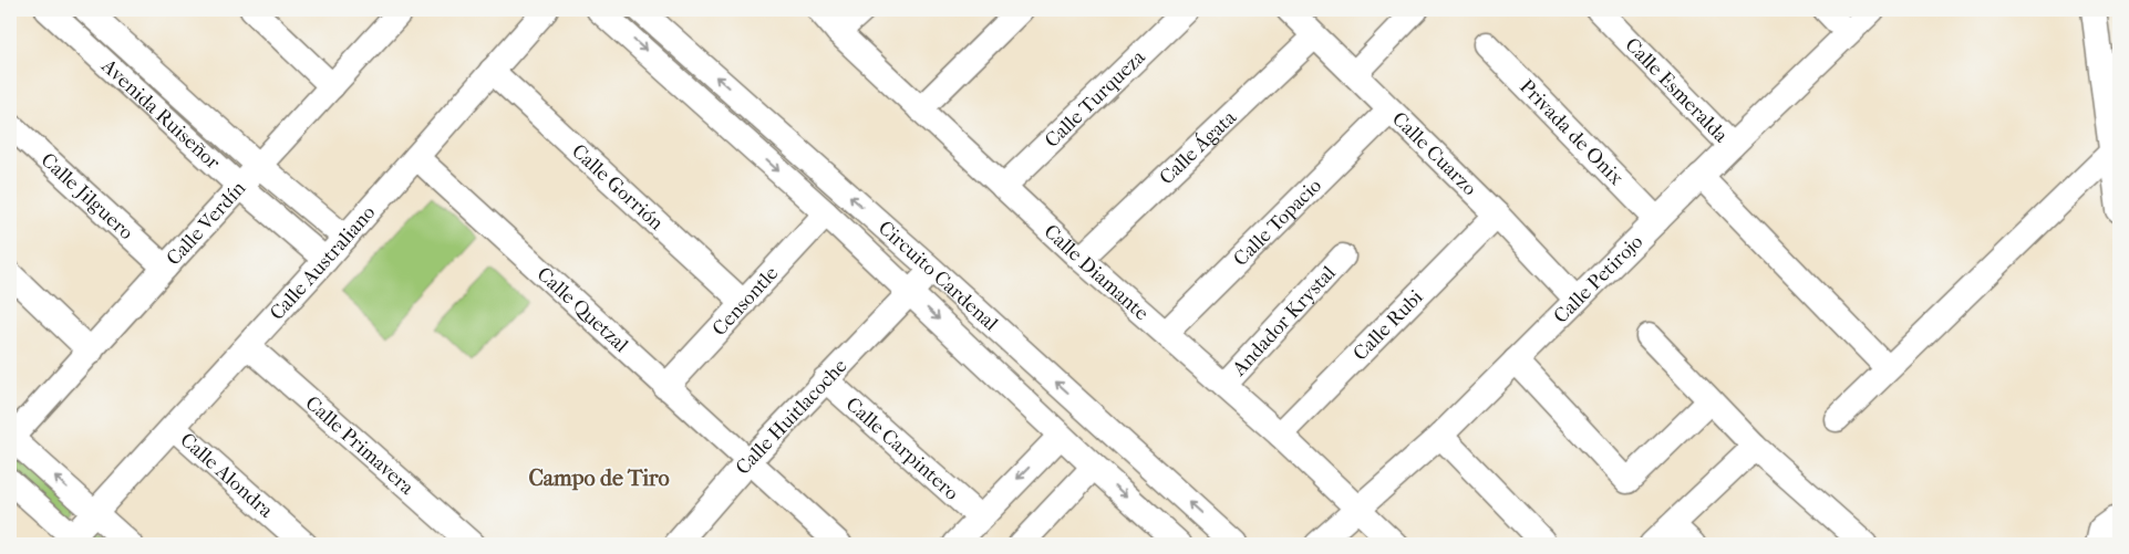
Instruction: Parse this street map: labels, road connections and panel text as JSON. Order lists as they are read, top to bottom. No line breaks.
{"streets":{"street":["Calle Esmeralda","Calle Turqueza","Avenida Ruiseñor","Privada de Onix","Calle Ágata","Calle Cuarzo","Calle Gorrión","Calle Jilguero","Calle Topacio","Calle Verdín","Calle Australiano","Calle Diamante","Circuito Cardenal","Calle Petirojo","Censontle","Calle Quetzal","Andador Krystal","Calle Rubi","Calle Huitlacoche","Calle Primavera","Calle Carpintero","Calle Alondra"]},"crossings":[["Calle Esmeralda","Calle Petirojo"],["Calle Turqueza","Calle Diamante"],["Avenida Ruiseñor","Calle Verdín"],["Avenida Ruiseñor","Calle Australiano"],["Privada de Onix","Calle Petirojo"],["Calle Ágata","Calle Cuarzo"],["Calle Ágata","Calle Diamante"],["Calle Cuarzo","Calle Topacio"],["Calle Cuarzo","Calle Petirojo"],["Calle Cuarzo","Calle Rubi"],["Calle Gorrión","Calle Australiano"],["Calle Gorrión","Censontle"],["Calle Jilguero","Calle Verdín"],["Calle Topacio","Calle Diamante"],["Calle Australiano","Calle Quetzal"],["Calle Australiano","Calle Primavera"],["Calle Australiano","Calle Alondra"],["Calle Diamante","Calle Petirojo"],["Calle Diamante","Andador Krystal"],["Calle Diamante","Calle Rubi"],["Circuito Cardenal","Censontle"],["Circuito Cardenal","Calle Huitlacoche"],["Censontle","Calle Quetzal"],["Calle Quetzal","Calle Huitlacoche"],["Calle Huitlacoche","Calle Carpintero"]],"districts":["Campo de Tiro"]}
